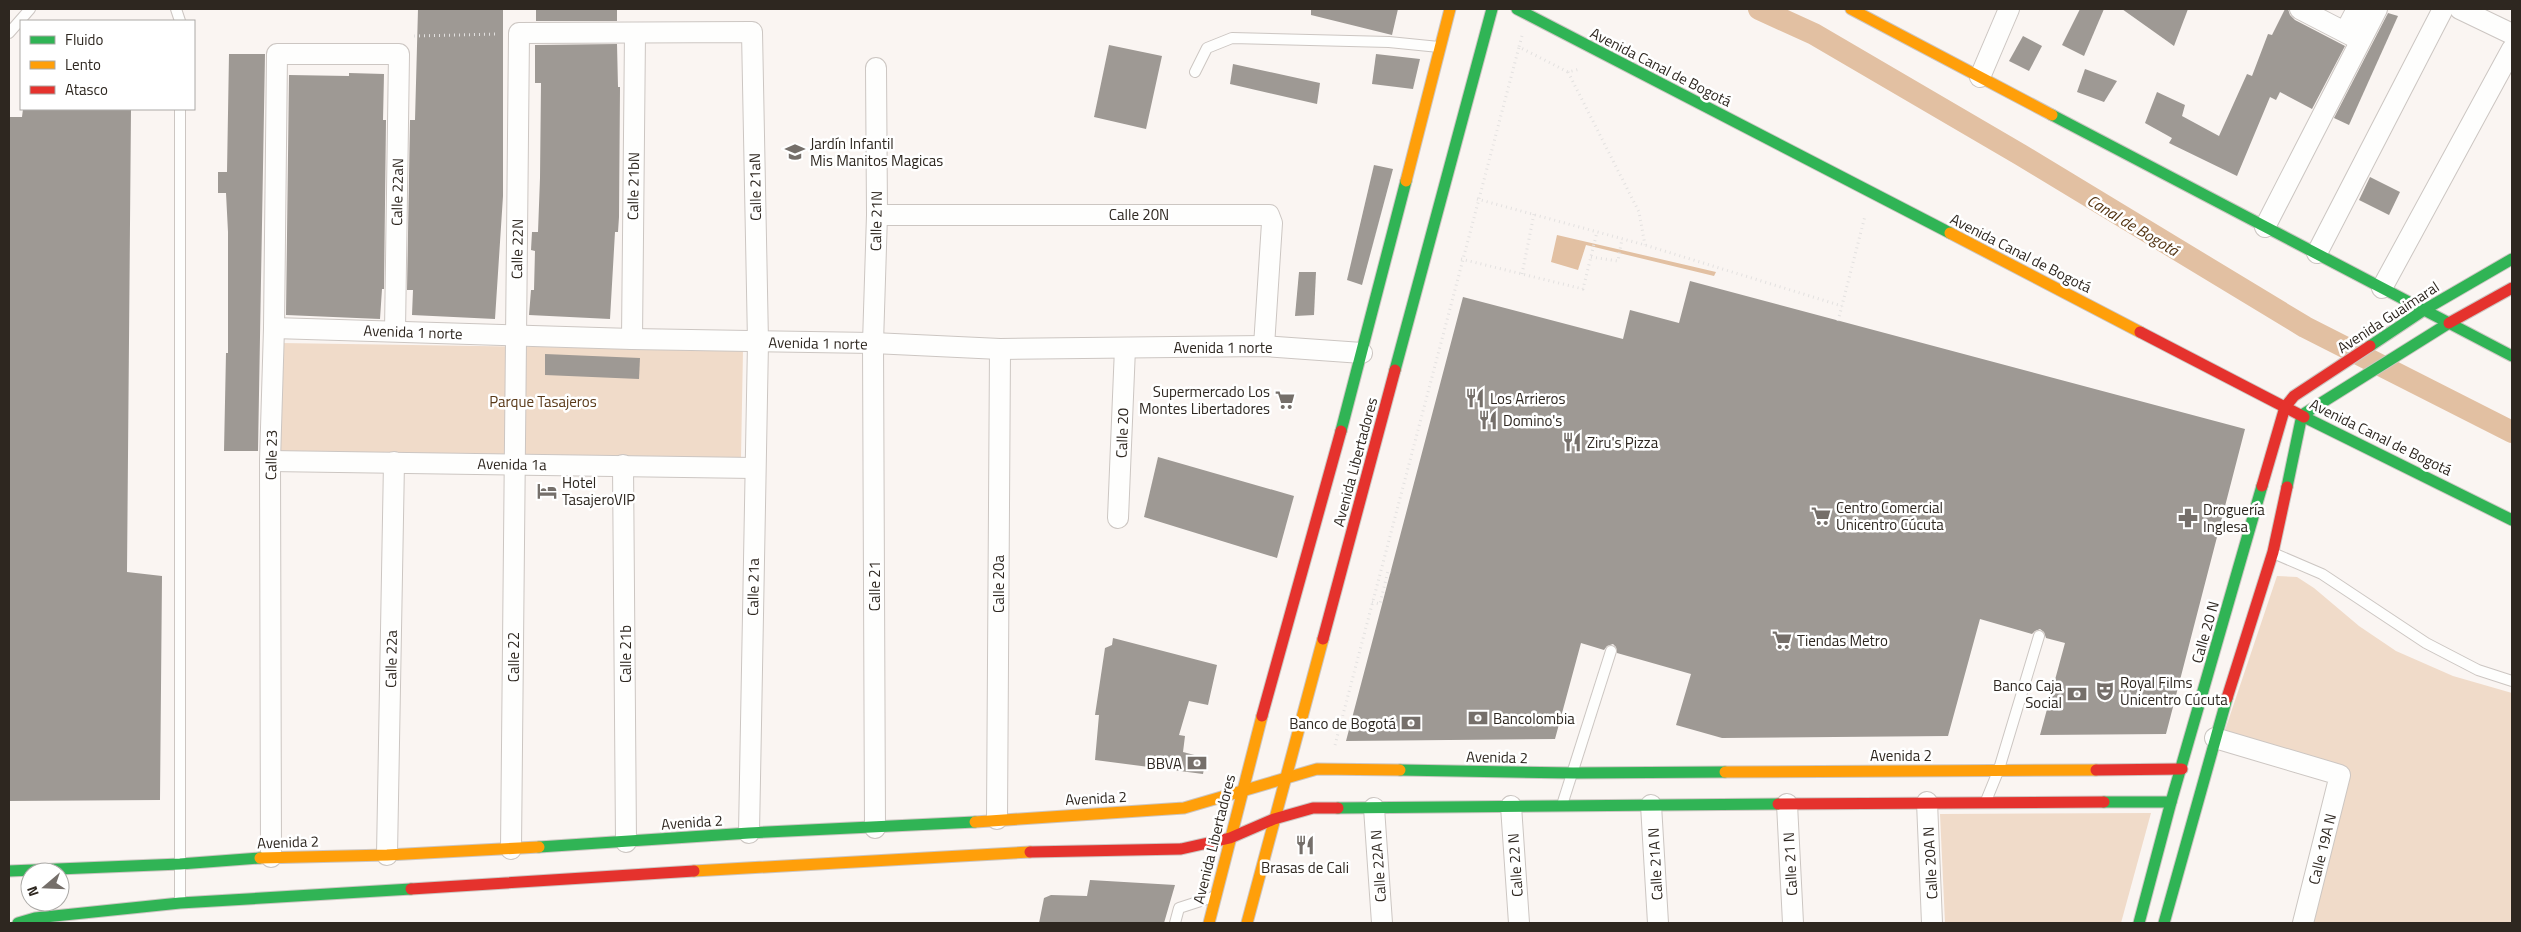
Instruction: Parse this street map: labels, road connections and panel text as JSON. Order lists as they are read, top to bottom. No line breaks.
{"streets":{"street":["Avenida Canal de Bogotá","Calle 21bN","Calle 21aN","Calle 22aN","Calle 20N","Calle 21N","Calle 22N","Avenida Guaimaral","Avenida 1 norte","Calle 20","Calle 23","Avenida Libertadores","Avenida 1a","Calle 20a","Calle 21","Calle 21a","Calle 20 N","Calle 21b","Calle 22","Calle 22a","Avenida 2","Calle 19A N","Calle 20A N","Calle 21A N","Calle 21 N","Calle 22 N","Calle 22A N"]},"crossings":[["Avenida Canal de Bogotá","Avenida Guaimaral"],["Avenida Canal de Bogotá","Calle 20 N"],["Calle 21bN","Calle 21aN"],["Calle 21bN","Avenida 1 norte"],["Calle 21aN","Avenida 1 norte"],["Calle 21aN","Calle 21a"],["Calle 22aN","Avenida 1 norte"],["Calle 22aN","Calle 23"],["Calle 20N","Calle 21N"],["Calle 20N","Avenida 1 norte"],["Calle 21N","Avenida 1 norte"],["Calle 21N","Calle 21"],["Calle 22N","Avenida 1 norte"],["Calle 22N","Avenida 1a"],["Calle 22N","Calle 22"],["Avenida Guaimaral","Calle 20 N"],["Avenida 1 norte","Calle 20"],["Avenida 1 norte","Calle 23"],["Avenida 1 norte","Avenida Libertadores"],["Avenida 1 norte","Calle 20a"],["Avenida 1 norte","Calle 21"],["Avenida 1 norte","Calle 21a"],["Calle 23","Avenida 1a"],["Calle 23","Avenida 2"],["Avenida Libertadores","Avenida 2"],["Avenida 1a","Calle 21a"],["Avenida 1a","Calle 21b"],["Avenida 1a","Calle 22"],["Avenida 1a","Calle 22a"],["Calle 20a","Avenida 2"],["Calle 21","Avenida 2"],["Calle 21a","Avenida 2"],["Calle 20 N","Avenida 2"],["Calle 21b","Avenida 2"],["Calle 22","Avenida 2"],["Calle 22a","Avenida 2"]],"water":["Canal de Bogotá"],"parks":["Parque Tasajeros"],"places":{"school or university":["Jardín Infantil Mis Manitos Magicas"],"restaurant":["Los Arrieros","Domino's","Ziru's Pizza","Brasas de Cali"],"supermarket":["Supermercado Los Montes Libertadores","Centro Comercial Unicentro Cúcuta","Tiendas Metro"],"hotel":["Hotel TasajeroVIP"],"pharmacy":["Droguería Inglesa"],"theatre":["Royal Films Unicentro Cúcuta"],"bank":["Banco Caja Social","Bancolombia","Banco de Bogotá","BBVA"]},"legend":["Fluido","Lento","Atasco"],"north":"left"}
